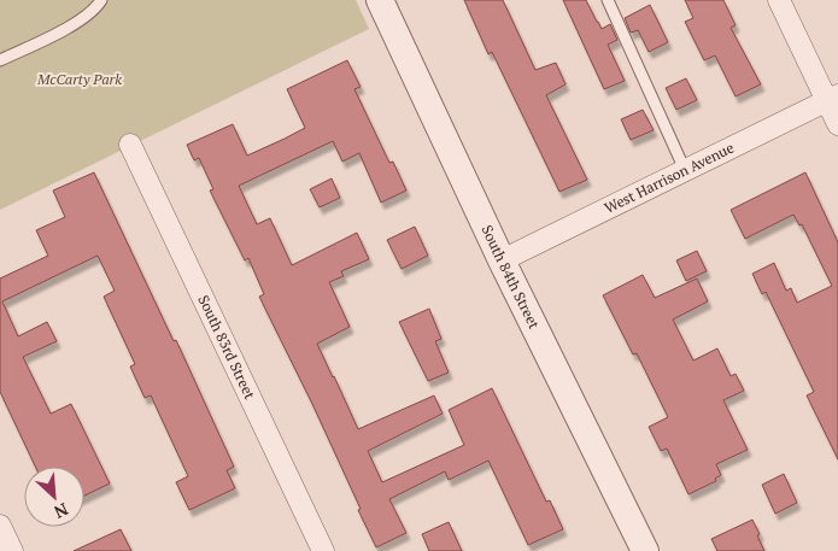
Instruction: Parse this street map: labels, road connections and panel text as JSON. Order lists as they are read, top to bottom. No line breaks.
{"streets":{"street":["West Harrison Avenue","South 84th Street","South 83rd Street"]},"crossings":[["West Harrison Avenue","South 84th Street"]],"parks":["McCarty Park"],"north":"bottom right"}
